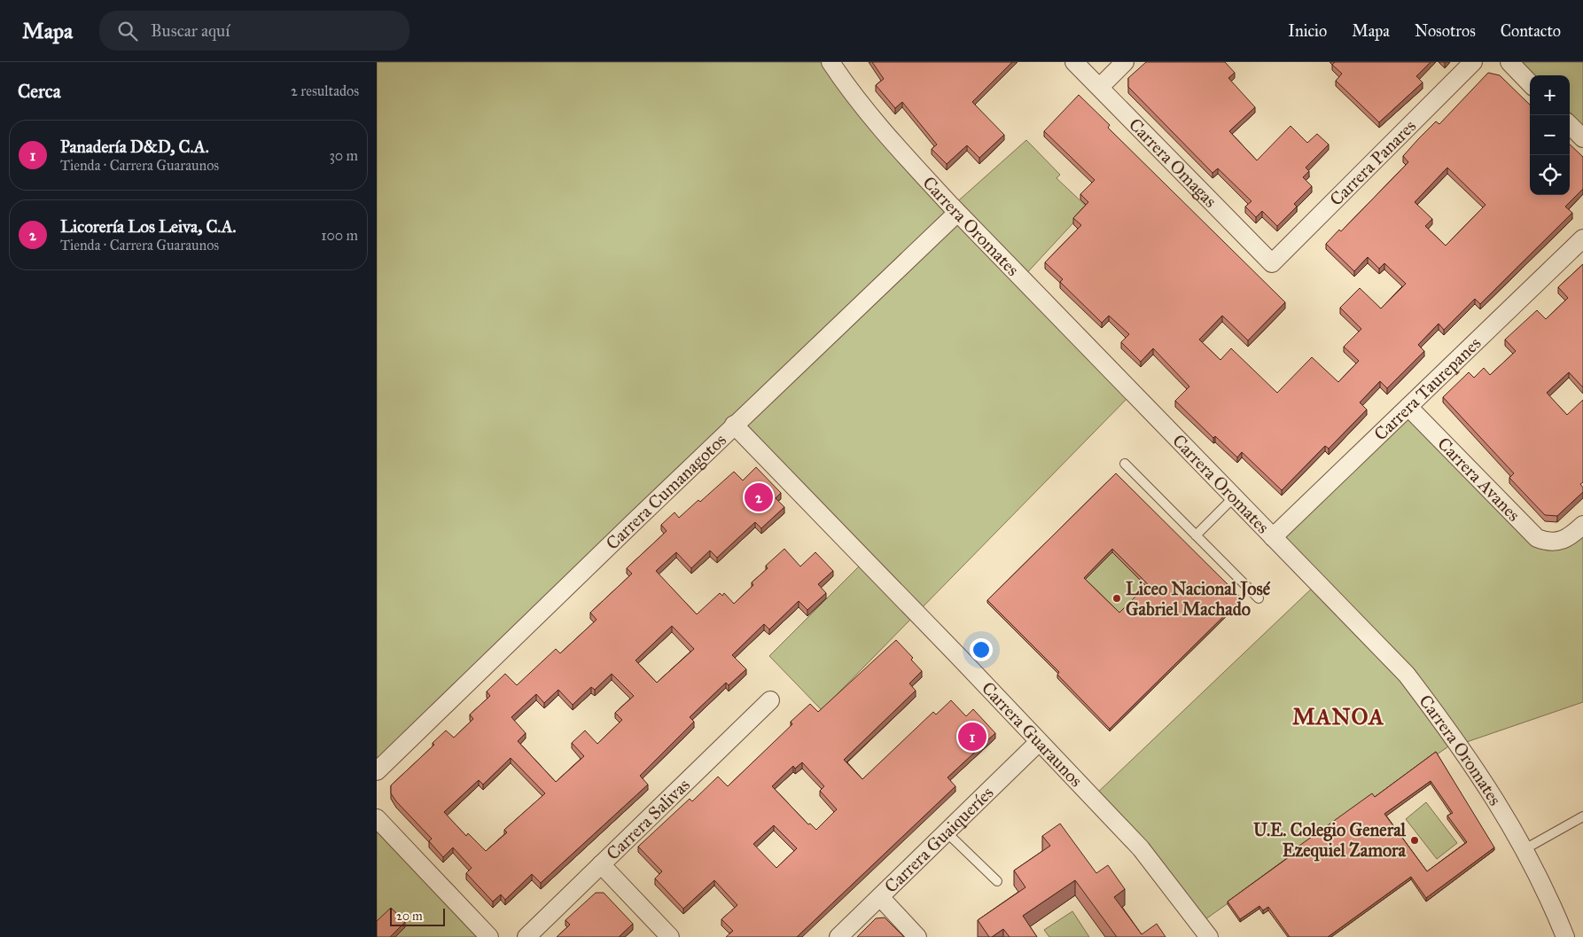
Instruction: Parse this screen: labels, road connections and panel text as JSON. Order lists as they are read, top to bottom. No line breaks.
{"streets":{"street":["Carrera Omagas","Carrera Panares","Carrera Oromates","Carrera Taurepanes","Carrera Avanes","Carrera Cumanagotos","Carrera Guaraunos","Carrera Salivas","Carrera Guaiqueríes"]},"crossings":[["Carrera Omagas","Carrera Panares"],["Carrera Oromates","Carrera Taurepanes"],["Carrera Oromates","Carrera Cumanagotos"],["Carrera Taurepanes","Carrera Avanes"],["Carrera Cumanagotos","Carrera Guaraunos"],["Carrera Guaraunos","Carrera Guaiqueríes"]],"districts":["MANOA"],"places":["Liceo Nacional José Gabriel Machado","U.E. Colegio General Ezequiel Zamora"],"scale_bar":"20 m","page":{"header":"Mapa","search":"Buscar aquí","nav":["Inicio","Mapa","Nosotros","Contacto"],"heading":["Cerca","2 resultados"],"map_buttons":["+","−"],"list":[{"mark":"1","name":"Panadería D&D, C.A.","note":"Tienda · Carrera Guaraunos","value":"30 m"},{"mark":"2","name":"Licorería Los Leiva, C.A.","note":"Tienda · Carrera Guaraunos","value":"100 m"}],"pins":["2","1"],"scale":"20 m"}}
